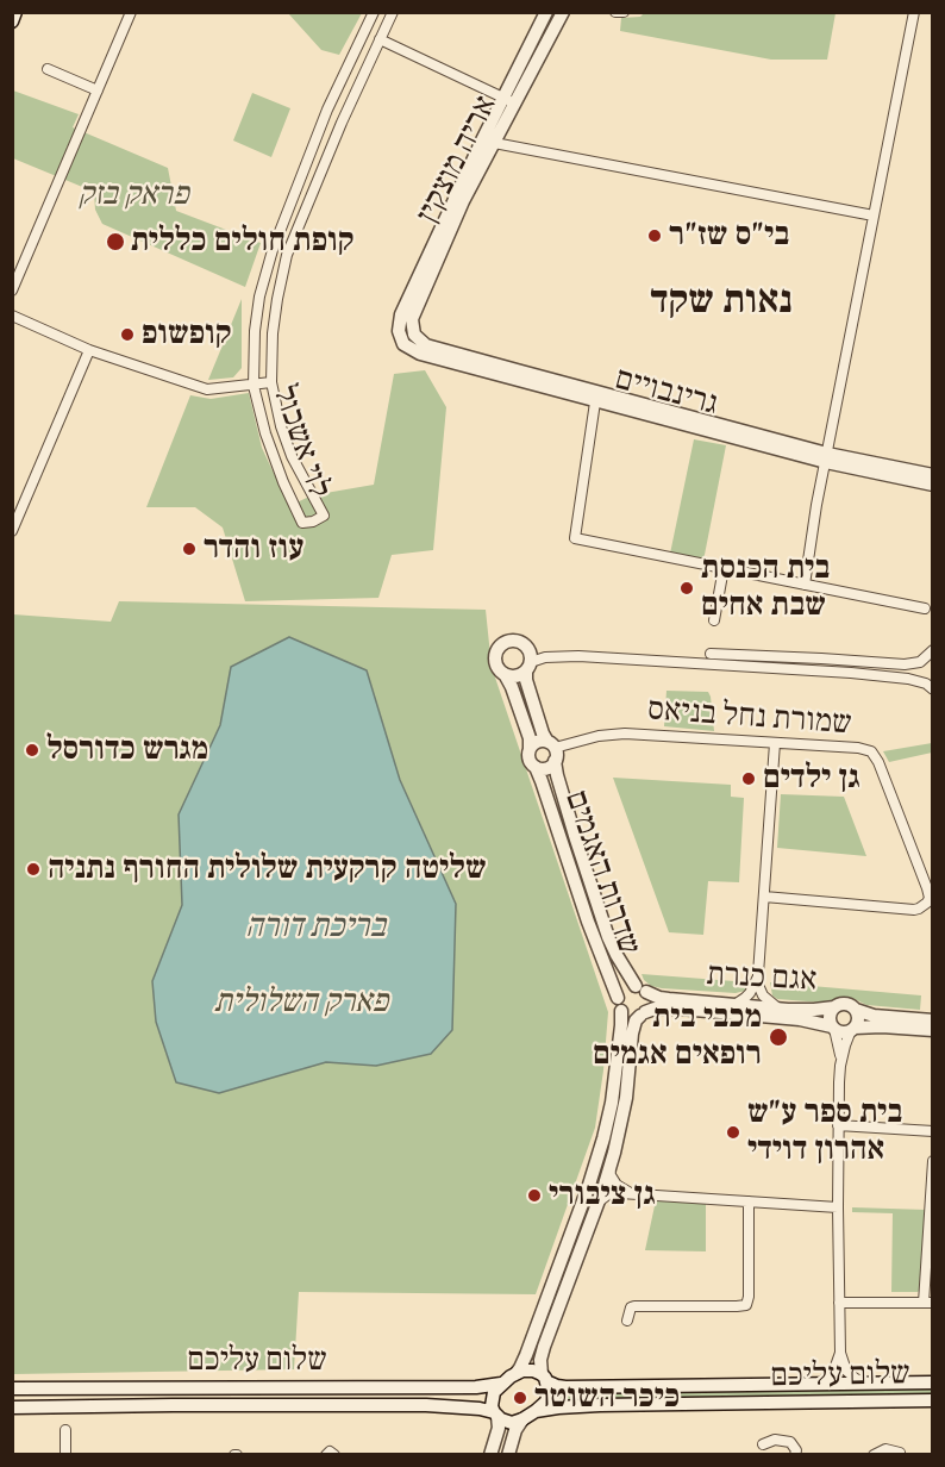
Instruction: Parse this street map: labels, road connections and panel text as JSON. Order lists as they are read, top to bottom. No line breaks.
{"streets":{"street":["אריה מוצקין","גרינבויים","לוי אשכול","שמורת נחל בניאס","שדרות האגמים","אגם כנרת","שלום עליכם"]},"crossings":[["אריה מוצקין","גרינבויים"],["שמורת נחל בניאס","שדרות האגמים"],["שדרות האגמים","אגם כנרת"],["שדרות האגמים","שלום עליכם"]],"districts":["נאות שקד"],"water":["בריכת דורה"],"parks":["פראק בזק","פארק השלולית"],"places":["בי\"ס שז\"ר","קופת חולים כללית","קופשופ","עוז והדר","בית הכנסת שבת אחים","מגרש כדורסל","גן ילדים","שליטה קרקעית שלולית החורף נתניה","מכבי בית רופאים אגמים","בית ספר ע\"ש אהרון דוידי","גן ציבורי","כיכר השוטר"]}
